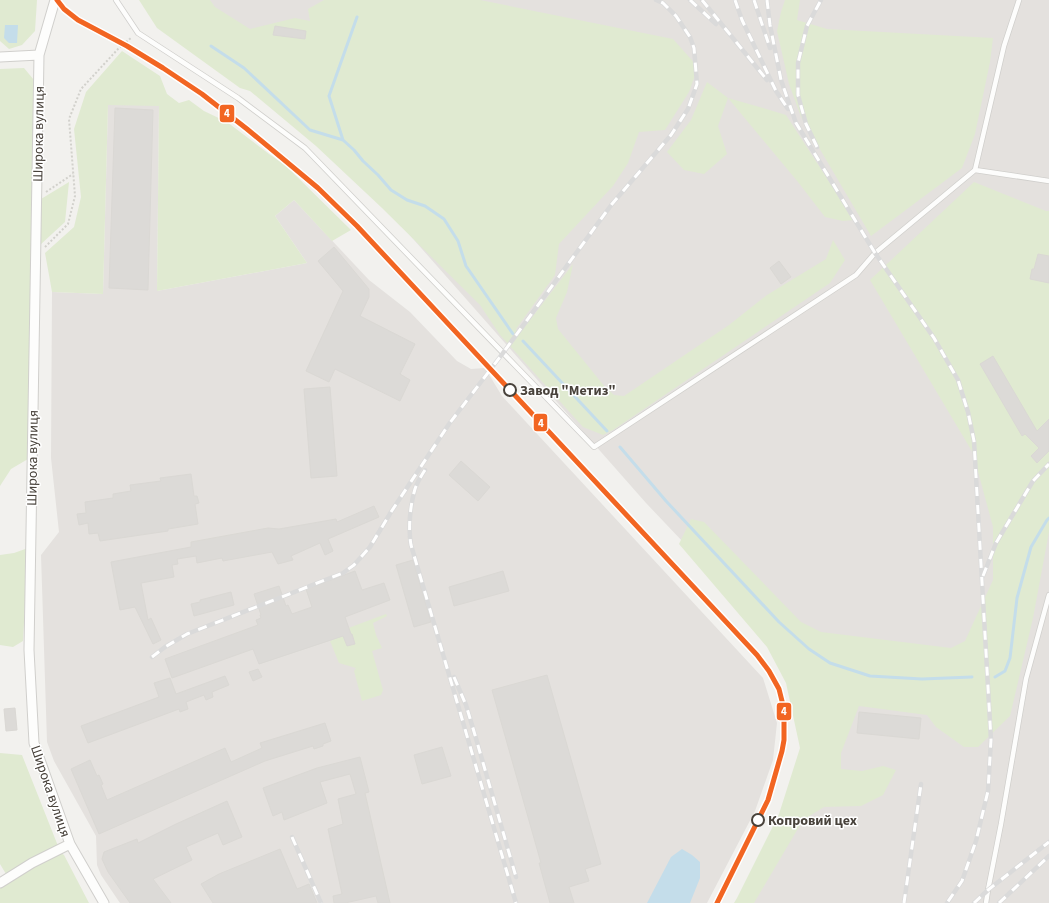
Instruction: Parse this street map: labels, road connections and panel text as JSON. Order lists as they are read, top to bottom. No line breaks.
{"streets":{"street":["Широка вулиця"]},"places":["Завод \"Метиз\"","Копровий цех"],"lines":["transit line 4"]}
